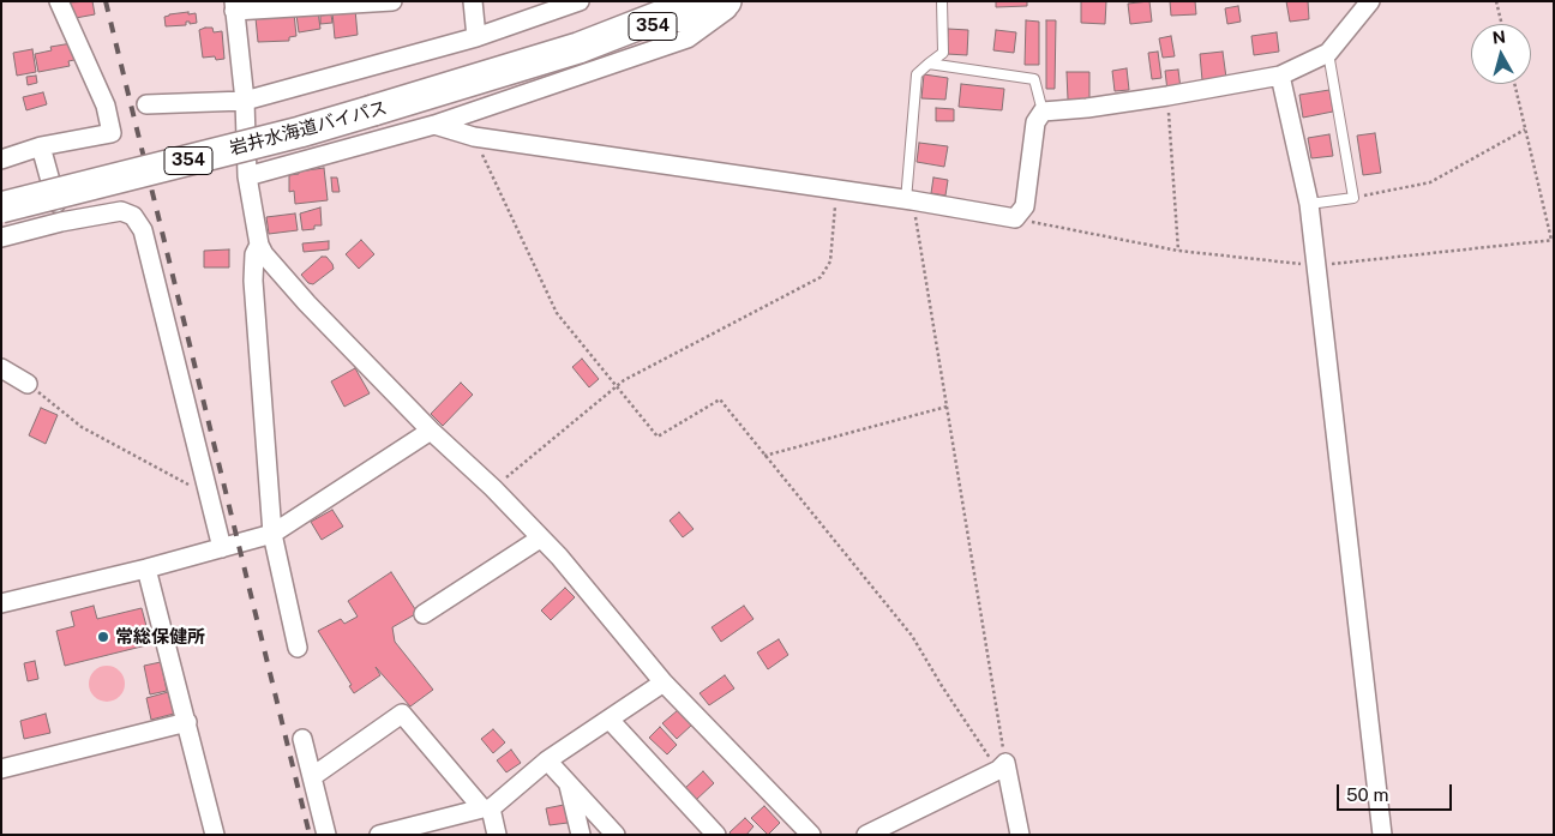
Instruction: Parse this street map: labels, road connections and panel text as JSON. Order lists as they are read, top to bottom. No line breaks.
{"streets":{"highway":["354","岩井水海道バイパス"]},"places":["常総保健所"],"scale_bar":"50 m","north":"top"}
